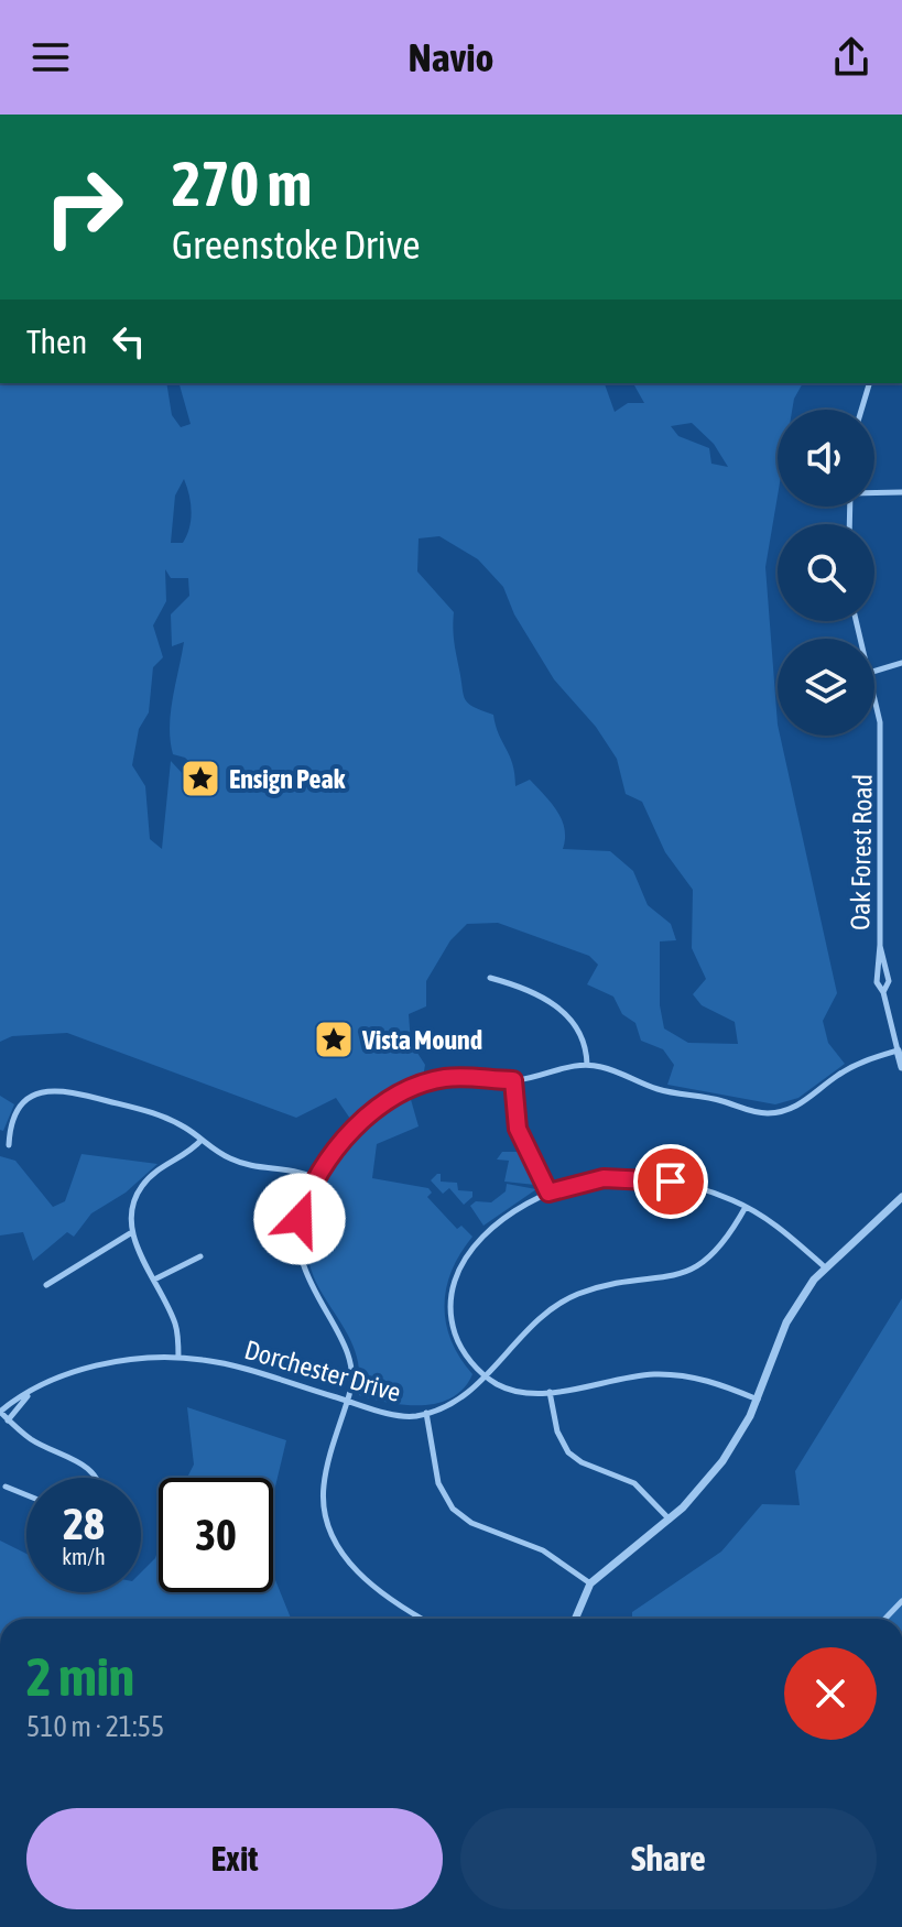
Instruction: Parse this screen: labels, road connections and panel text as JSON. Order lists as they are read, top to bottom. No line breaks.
{"streets":{"street":["Oak Forest Road","Dorchester Drive"]},"places":{"place":["Ensign Peak","Vista Mound"]},"page":{"header":"Navio","turn":["270 m","Greenstoke Drive"],"then":"Then","speed":"28 km/h","limit":"30","heading":["2 min","510 m · 21:55"],"buttons":["Exit","Share"]}}
